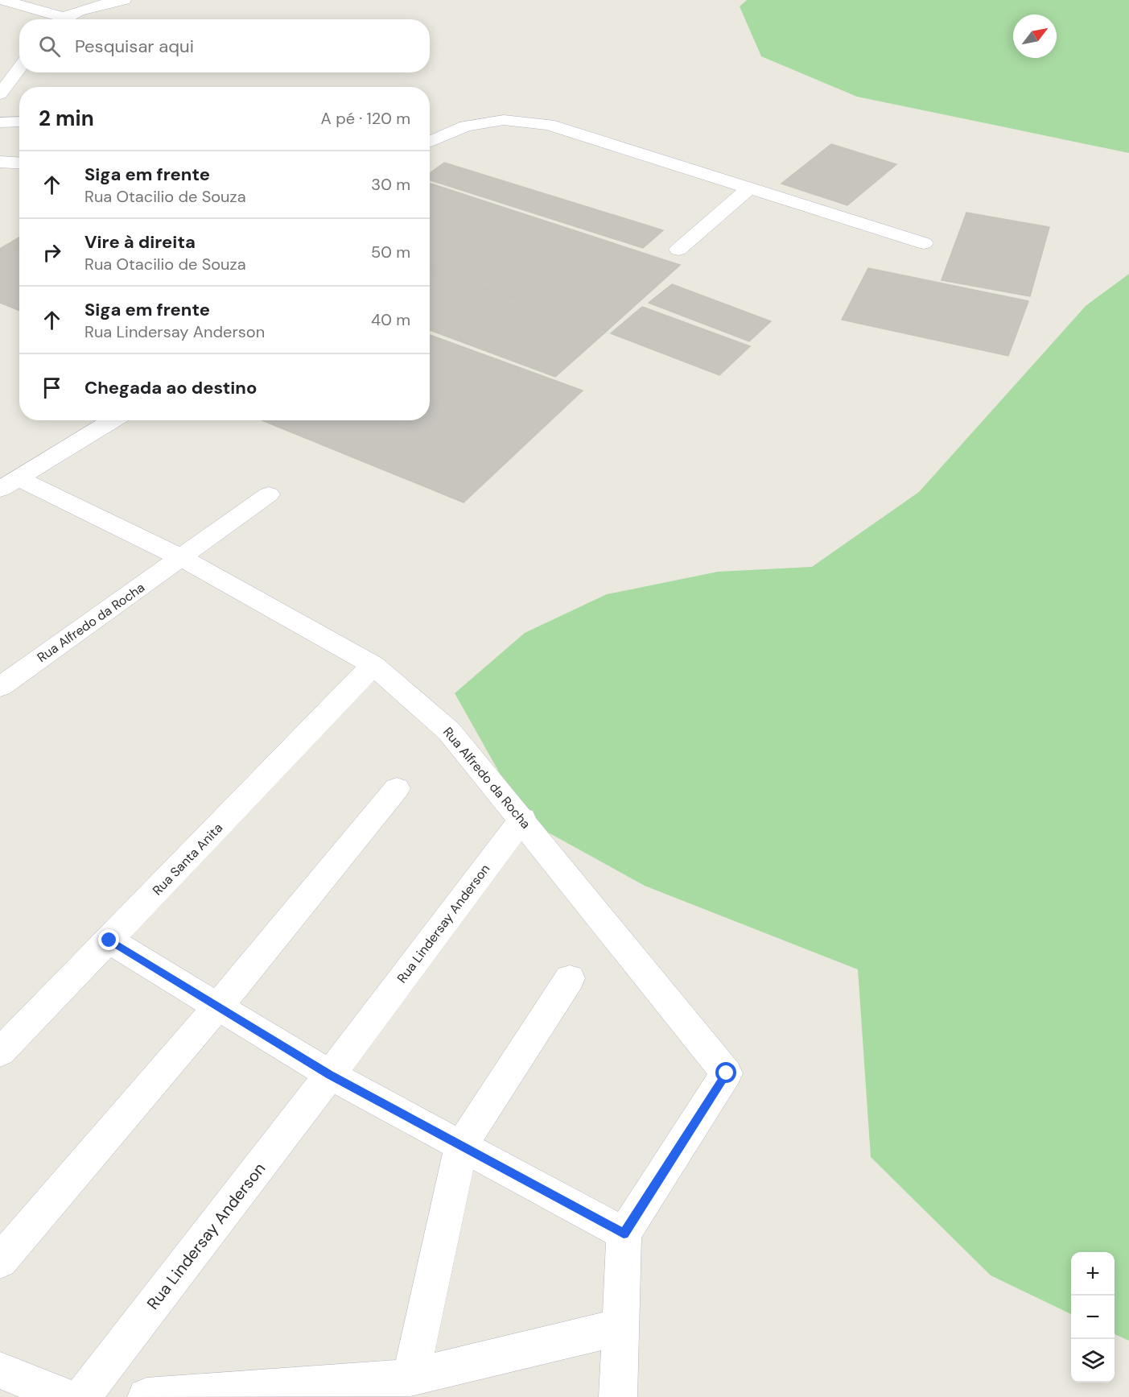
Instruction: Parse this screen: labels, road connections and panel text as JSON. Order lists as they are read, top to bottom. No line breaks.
{"streets":{"street":["Rua Alfredo da Rocha","Rua Santa Anita","Rua Lindersay Anderson"]},"crossings":[["Rua Alfredo da Rocha","Rua Santa Anita"],["Rua Alfredo da Rocha","Rua Lindersay Anderson"]],"north":"top right","page":{"search":"Pesquisar aqui","heading":["2 min","A pé · 120 m"],"list":[["Siga em frente","Rua Otacilio de Souza","30 m"],["Vire à direita","Rua Otacilio de Souza","50 m"],["Siga em frente","Rua Lindersay Anderson","40 m"],"Chegada ao destino"],"map_buttons":["+","−"]}}
